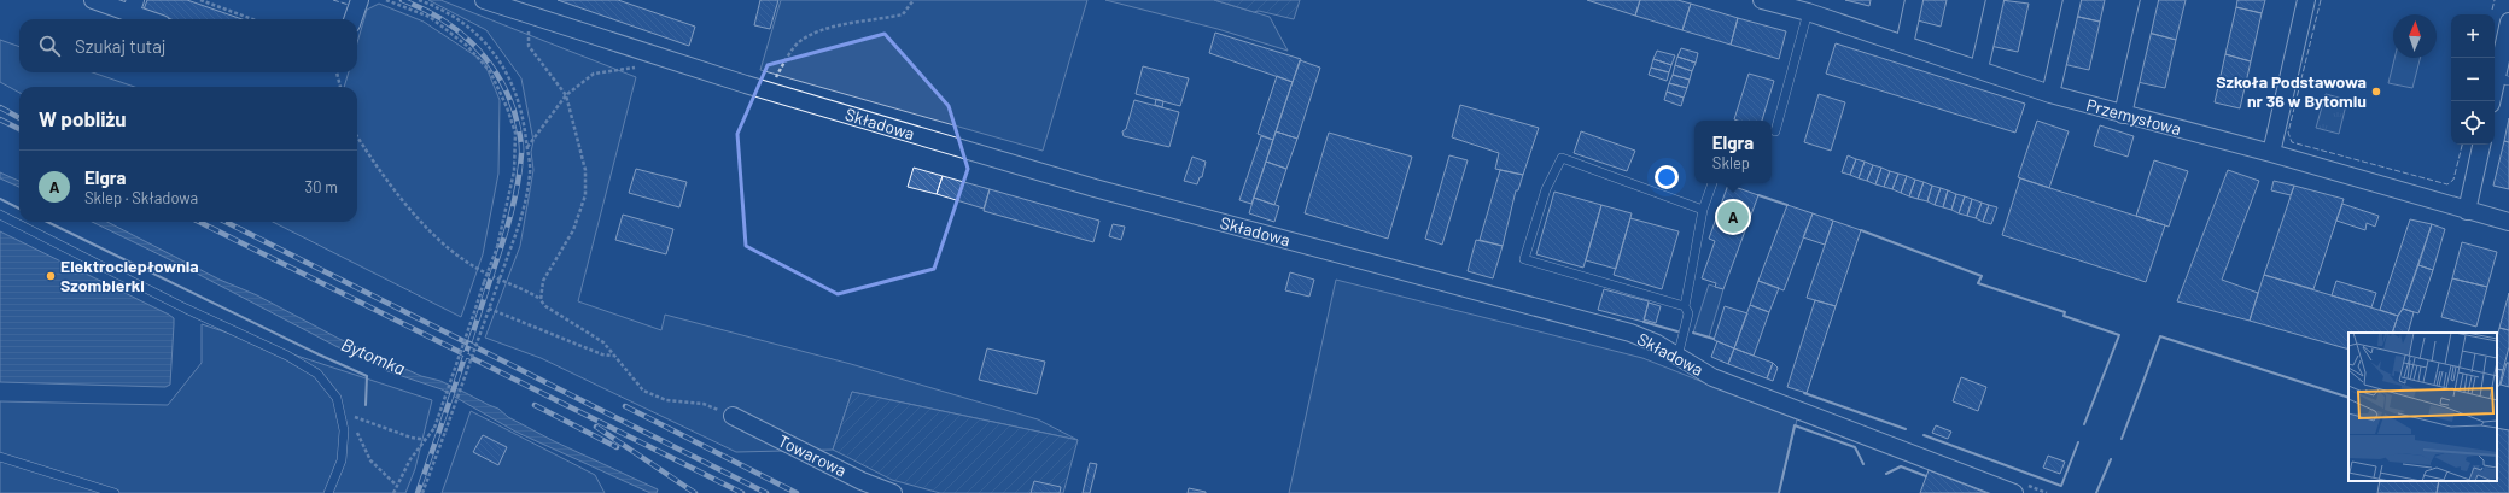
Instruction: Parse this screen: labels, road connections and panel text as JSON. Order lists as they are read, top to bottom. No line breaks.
{"streets":{"street":["Przemysłowa","Składowa","Towarowa"]},"water":["Bytomka"],"places":["Szkoła Podstawowa nr 36 w Bytomiu","Elektrociepłownia Szombierki"],"north":"top","page":{"map_buttons":["+","−"],"search":"Szukaj tutaj","heading":"W pobliżu","popup":["Elgra","Sklep"],"list":[{"mark":"A","name":"Elgra","note":"Sklep · Składowa","value":"30 m"}],"pins":"A"}}
